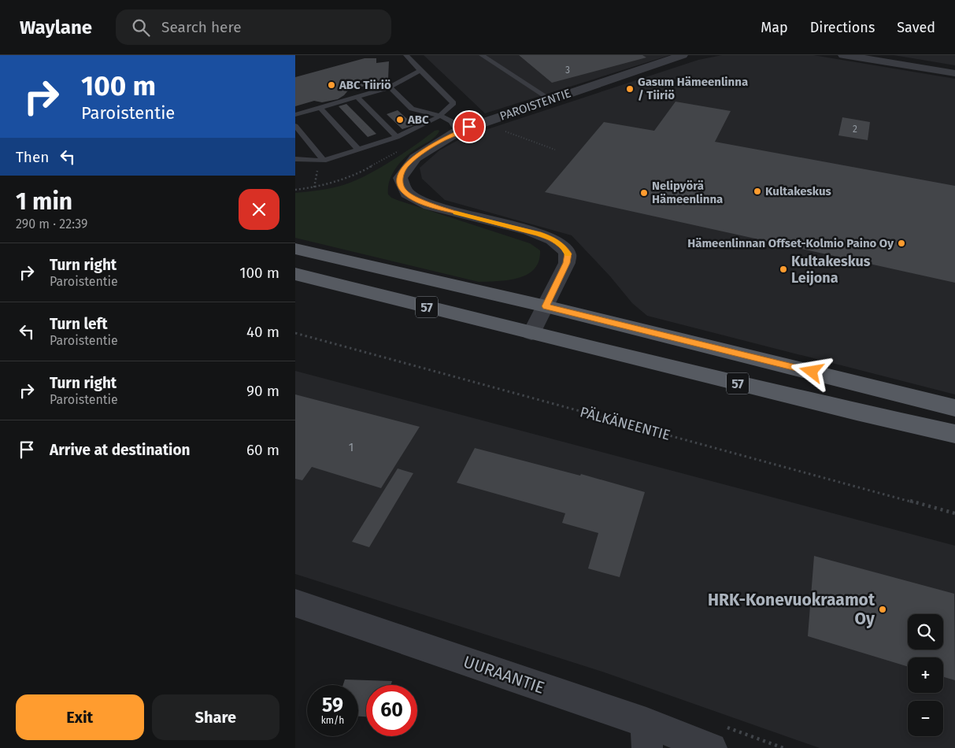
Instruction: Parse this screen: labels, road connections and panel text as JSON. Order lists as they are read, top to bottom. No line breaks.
{"streets":{"main road":["57"],"street":["PAROISTENTIE","UURAANTIE"],"path":["PÄLKÄNEENTIE"]},"crossings":[["PAROISTENTIE","57"]],"places":["ABC Tiiriö","Gasum Hämeenlinna / Tiiriö","ABC","Kultakeskus","Nelipyörä Hämeenlinna","Hämeenlinnan Offset-Kolmio Paino Oy","Kultakeskus Leijona","HRK-Konevuokraamot Oy"],"house_numbers":["3","2","1"],"page":{"header":"Waylane","search":"Search here","nav":["Map","Directions","Saved"],"turn":["100 m","Paroistentie"],"then":"Then","heading":["1 min","290 m · 22:39"],"list":[{"name":"Turn right","note":"Paroistentie","value":"100 m"},{"name":"Turn left","note":"Paroistentie","value":"40 m"},{"name":"Turn right","note":"Paroistentie","value":"90 m"},{"name":"Arrive at destination","value":"60 m"}],"map_buttons":["+","−"],"speed":"59 km/h","limit":"60","buttons":["Exit","Share"]}}
